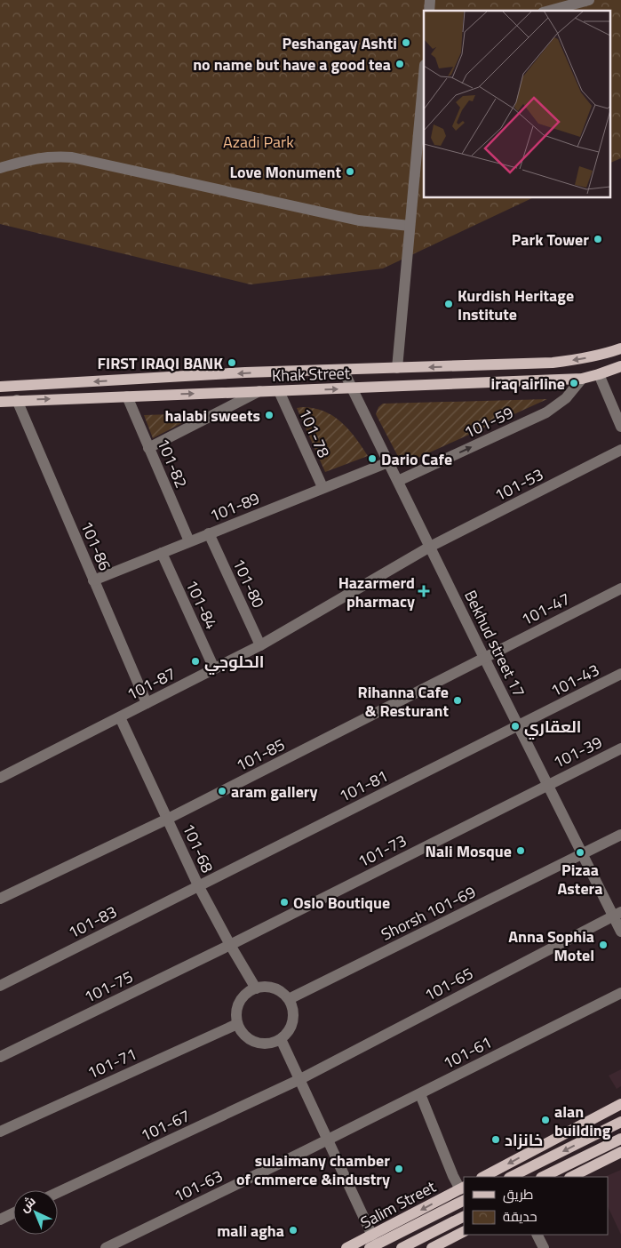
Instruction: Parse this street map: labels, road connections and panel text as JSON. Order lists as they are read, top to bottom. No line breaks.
{"streets":{"main road":["Khak Street","Salim Street"],"street":["101-59","101-78","101-82","101-53","101-89","101-86","101-80","101-84","101-47","Bekhud street 17","101-43","101-87","101-39","101-85","101-81","101-68","101-73","Shorsh 101-69","101-83","101-65","101-75","101-61","101-71","101-67","101-63"]},"crossings":[["Khak Street","101-59"],["Khak Street","101-78"],["Khak Street","101-82"],["Khak Street","101-86"],["Khak Street","Bekhud street 17"],["101-59","Bekhud street 17"],["101-78","101-89"],["101-82","101-89"],["101-53","Bekhud street 17"],["101-53","101-87"],["101-89","101-86"],["101-89","101-80"],["101-89","101-84"],["101-89","Bekhud street 17"],["101-86","101-87"],["101-80","101-87"],["101-84","101-87"],["101-47","Bekhud street 17"],["101-47","101-85"],["Bekhud street 17","101-43"],["Bekhud street 17","101-87"],["Bekhud street 17","101-39"],["Bekhud street 17","101-85"],["Bekhud street 17","101-81"],["Bekhud street 17","101-73"],["Bekhud street 17","Shorsh 101-69"],["Bekhud street 17","101-65"],["101-43","101-81"],["101-87","101-68"],["101-39","101-73"],["101-85","101-68"],["101-81","101-68"],["101-81","101-83"],["101-68","101-73"],["101-68","Shorsh 101-69"],["101-68","101-83"],["101-68","101-75"],["101-68","101-71"],["101-73","101-75"],["Shorsh 101-69","101-71"],["101-65","101-67"],["101-61","101-63"]],"one_way":["101-59"],"parks":["Azadi Park"],"places":{"other":["Peshangay Ashti","no name but have a good tea","Love Monument","Park Tower","Kurdish Heritage Institute","FIRST IRAQI BANK","iraq airline","halabi sweets","Dario Cafe","الحلوجي","Rihanna Cafe & Resturant","العقاري","aram gallery","Nali Mosque","Pizaa Astera","Oslo Boutique","Anna Sophia Motel","alan building","خانزاد","sulaimany chamber of cmmerce &industry","mali agha"],"health":["Hazarmerd pharmacy"]},"legend":["طريق","حديقة"],"north":"top left"}
